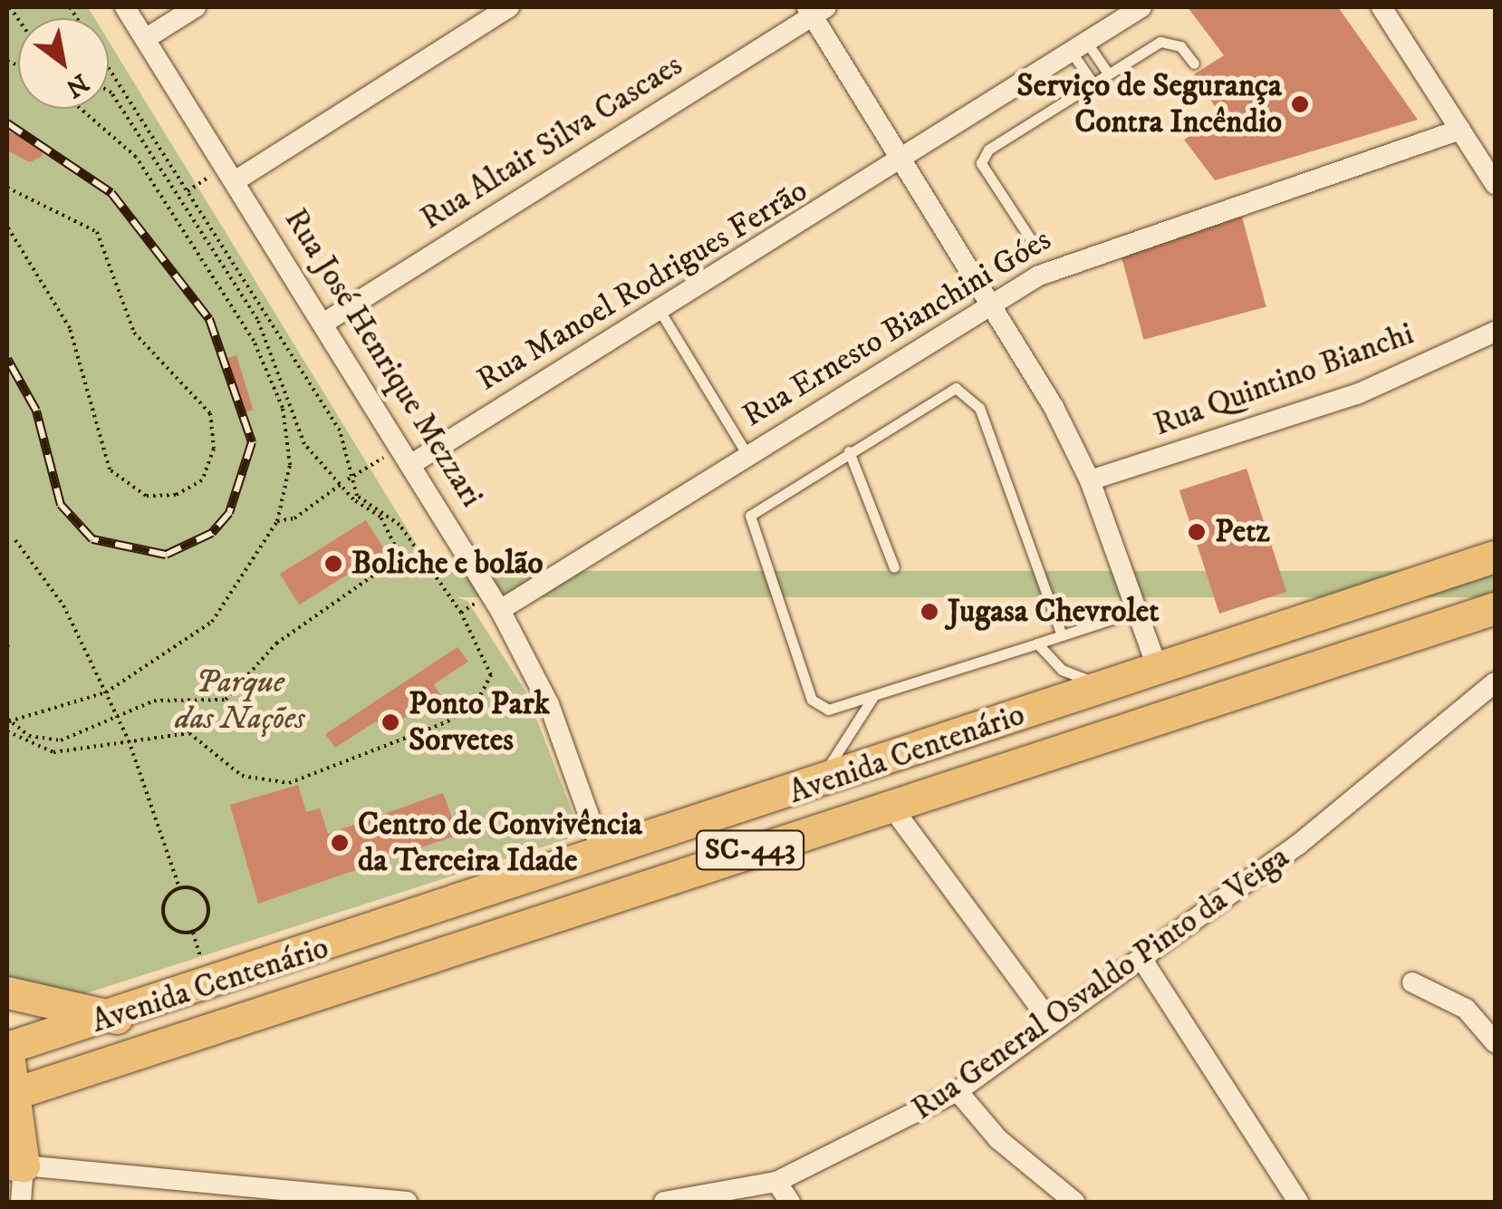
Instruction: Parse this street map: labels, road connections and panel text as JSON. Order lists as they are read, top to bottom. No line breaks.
{"streets":{"main road":["Avenida Centenário","SC-443"],"street":["Rua Altair Silva Cascaes","Rua Manoel Rodrigues Ferrão","Rua Ernesto Bianchini Góes","Rua José Henrique Mezzari","Rua Quintino Bianchi","Rua General Osvaldo Pinto da Veiga"]},"crossings":[["Rua Altair Silva Cascaes","Rua José Henrique Mezzari"],["Rua Manoel Rodrigues Ferrão","Rua José Henrique Mezzari"],["Rua Ernesto Bianchini Góes","Rua José Henrique Mezzari"],["Rua José Henrique Mezzari","Avenida Centenário"]],"parks":["Parque das Nações"],"places":["Serviço de Segurança Contra Incêndio","Petz","Boliche e bolão","Jugasa Chevrolet","Ponto Park Sorvetes","Centro de Convivência da Terceira Idade"],"north":"bottom right"}
